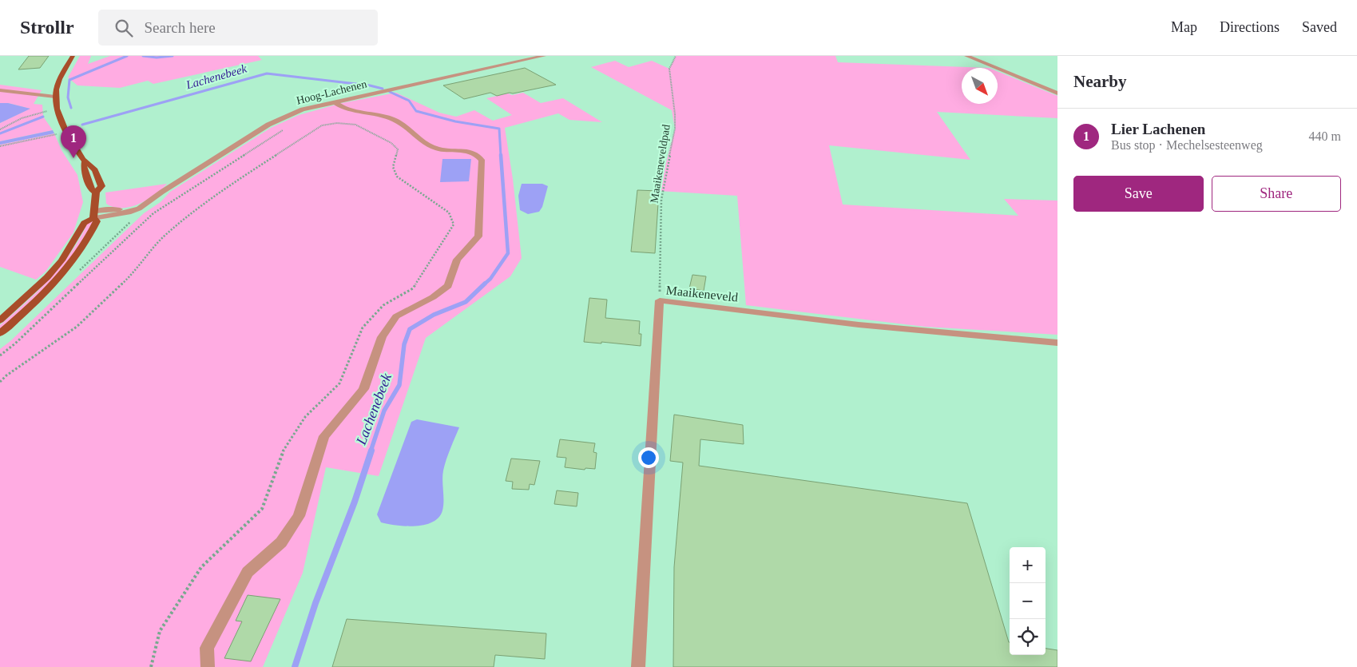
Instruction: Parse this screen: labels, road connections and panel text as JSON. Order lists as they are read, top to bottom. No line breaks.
{"streets":{"street":["Hoog-Lachenen","Maaikeneveld"],"path":["Maaikeneveldpad"]},"crossings":[["Maaikeneveldpad","Maaikeneveld"]],"water":["Lachenebeek"],"north":"bottom right","page":{"header":"Strollr","search":"Search here","nav":["Map","Directions","Saved"],"heading":"Nearby","list":[{"mark":"1","name":"Lier Lachenen","note":"Bus stop · Mechelsesteenweg","value":"440 m"}],"pins":"1","buttons":["Save","Share"],"map_buttons":["+","−"]}}
